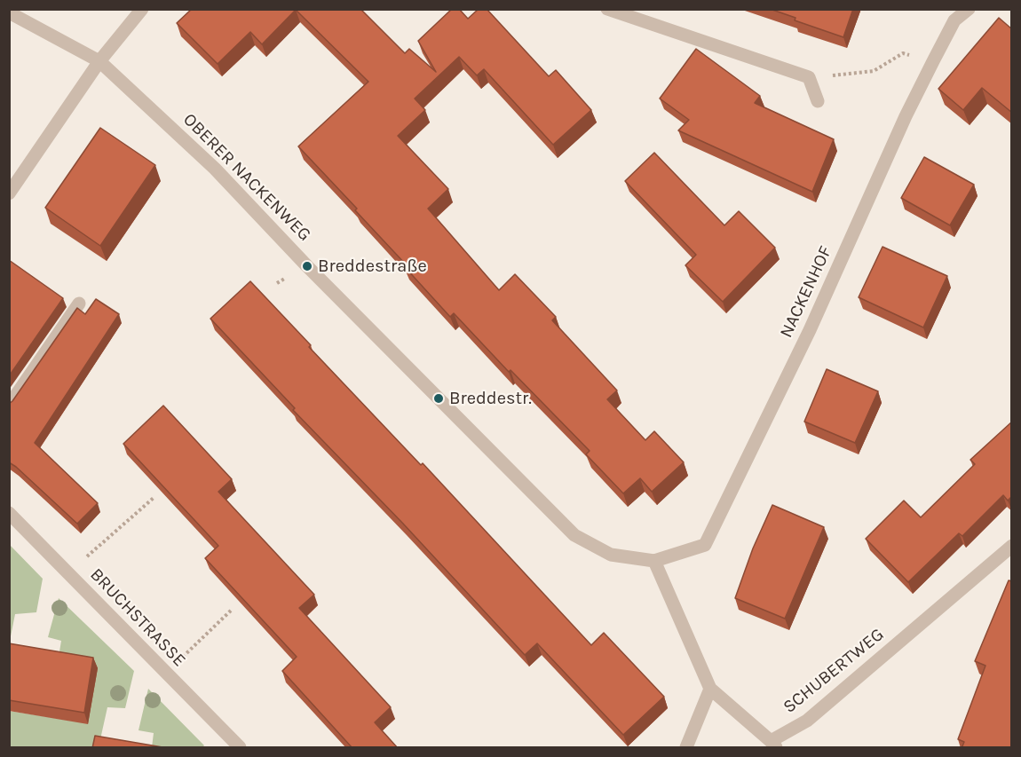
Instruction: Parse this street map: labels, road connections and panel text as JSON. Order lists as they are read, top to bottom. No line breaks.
{"streets":{"street":["OBERER NACKENWEG","NACKENHOF","BRUCHSTRASSE","SCHUBERTWEG"]},"crossings":[["OBERER NACKENWEG","NACKENHOF"],["OBERER NACKENWEG","SCHUBERTWEG"],["NACKENHOF","SCHUBERTWEG"]],"places":["Breddestraße","Breddestr."]}
